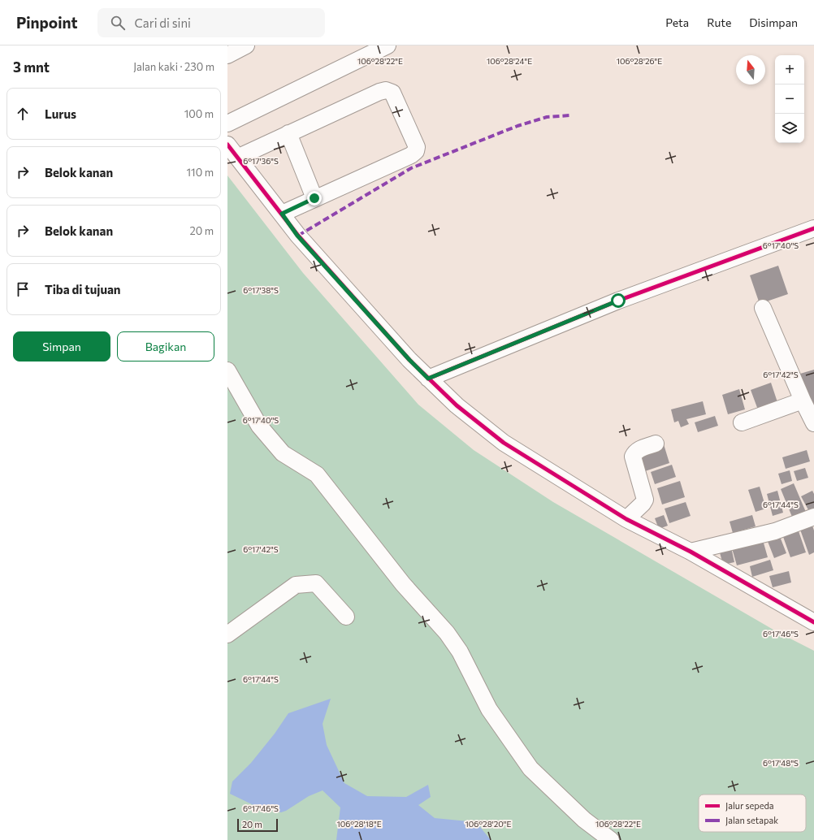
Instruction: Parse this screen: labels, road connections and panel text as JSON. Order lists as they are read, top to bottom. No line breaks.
{"legend":["Jalur sepeda","Jalan setapak"],"scale_bar":"20 m","north":"top","page":{"header":"Pinpoint","search":"Cari di sini","nav":["Peta","Rute","Disimpan"],"heading":["3 mnt","Jalan kaki · 230 m"],"map_buttons":["+","−"],"list":[["Lurus","100 m"],["Belok kanan","110 m"],["Belok kanan","20 m"],"Tiba di tujuan"],"buttons":["Simpan","Bagikan"],"scale":"20 m"},"coordinates":["106°28'22\"E","106°28'24\"E","106°28'26\"E","6°17'36\"S","6°17'40\"S","6°17'38\"S","6°17'42\"S","6°17'44\"S","6°17'46\"S","6°17'48\"S","106°28'18\"E","106°28'20\"E"]}
